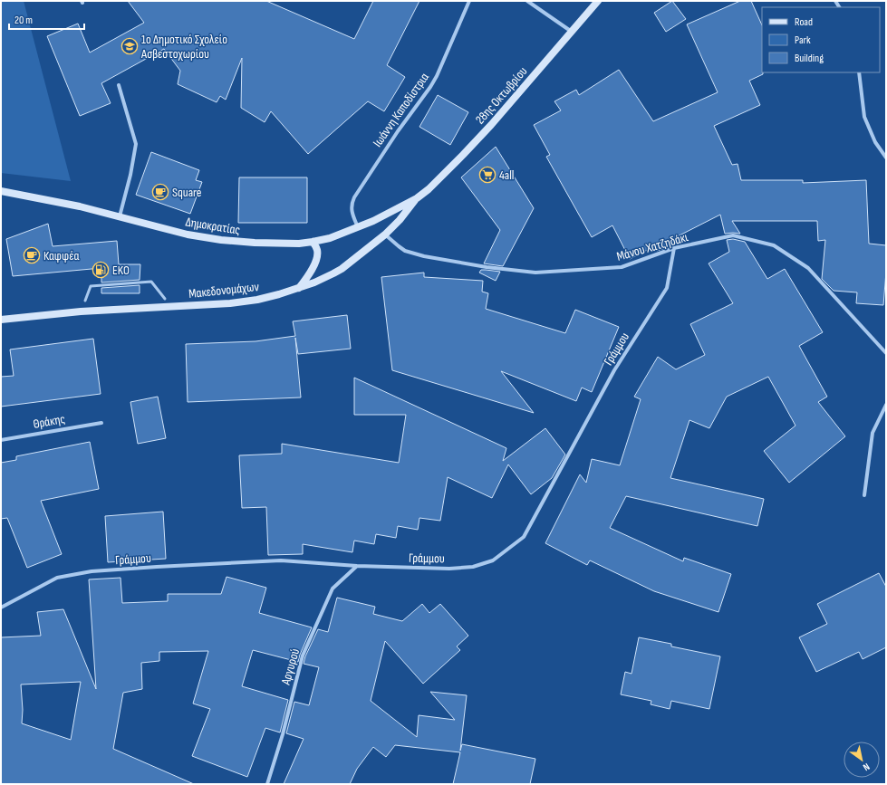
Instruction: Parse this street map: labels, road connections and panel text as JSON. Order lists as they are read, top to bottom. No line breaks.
{"streets":{"main road":["28ης Οκτωβρίου","Δημοκρατίας","Μακεδονομάχων"],"street":["Ιωάννη Καποδίστρια","Μάνου Χατζηδάκι","Γράμμου","Θράκης","Αργυρού"]},"crossings":[["28ης Οκτωβρίου","Δημοκρατίας"],["28ης Οκτωβρίου","Μακεδονομάχων"],["Ιωάννη Καποδίστρια","Δημοκρατίας"],["Δημοκρατίας","Μακεδονομάχων"],["Μάνου Χατζηδάκι","Μακεδονομάχων"],["Μάνου Χατζηδάκι","Γράμμου"],["Γράμμου","Αργυρού"]],"places":{"school or university":["1ο Δημοτικό Σχολείο Ασβεστοχωρίου"],"supermarket":["4all"],"cafe":["Square","Καφφέα"],"fuel station":["EKO"]},"legend":["Road","Park","Building"],"scale_bar":"20 m","north":"bottom right"}
